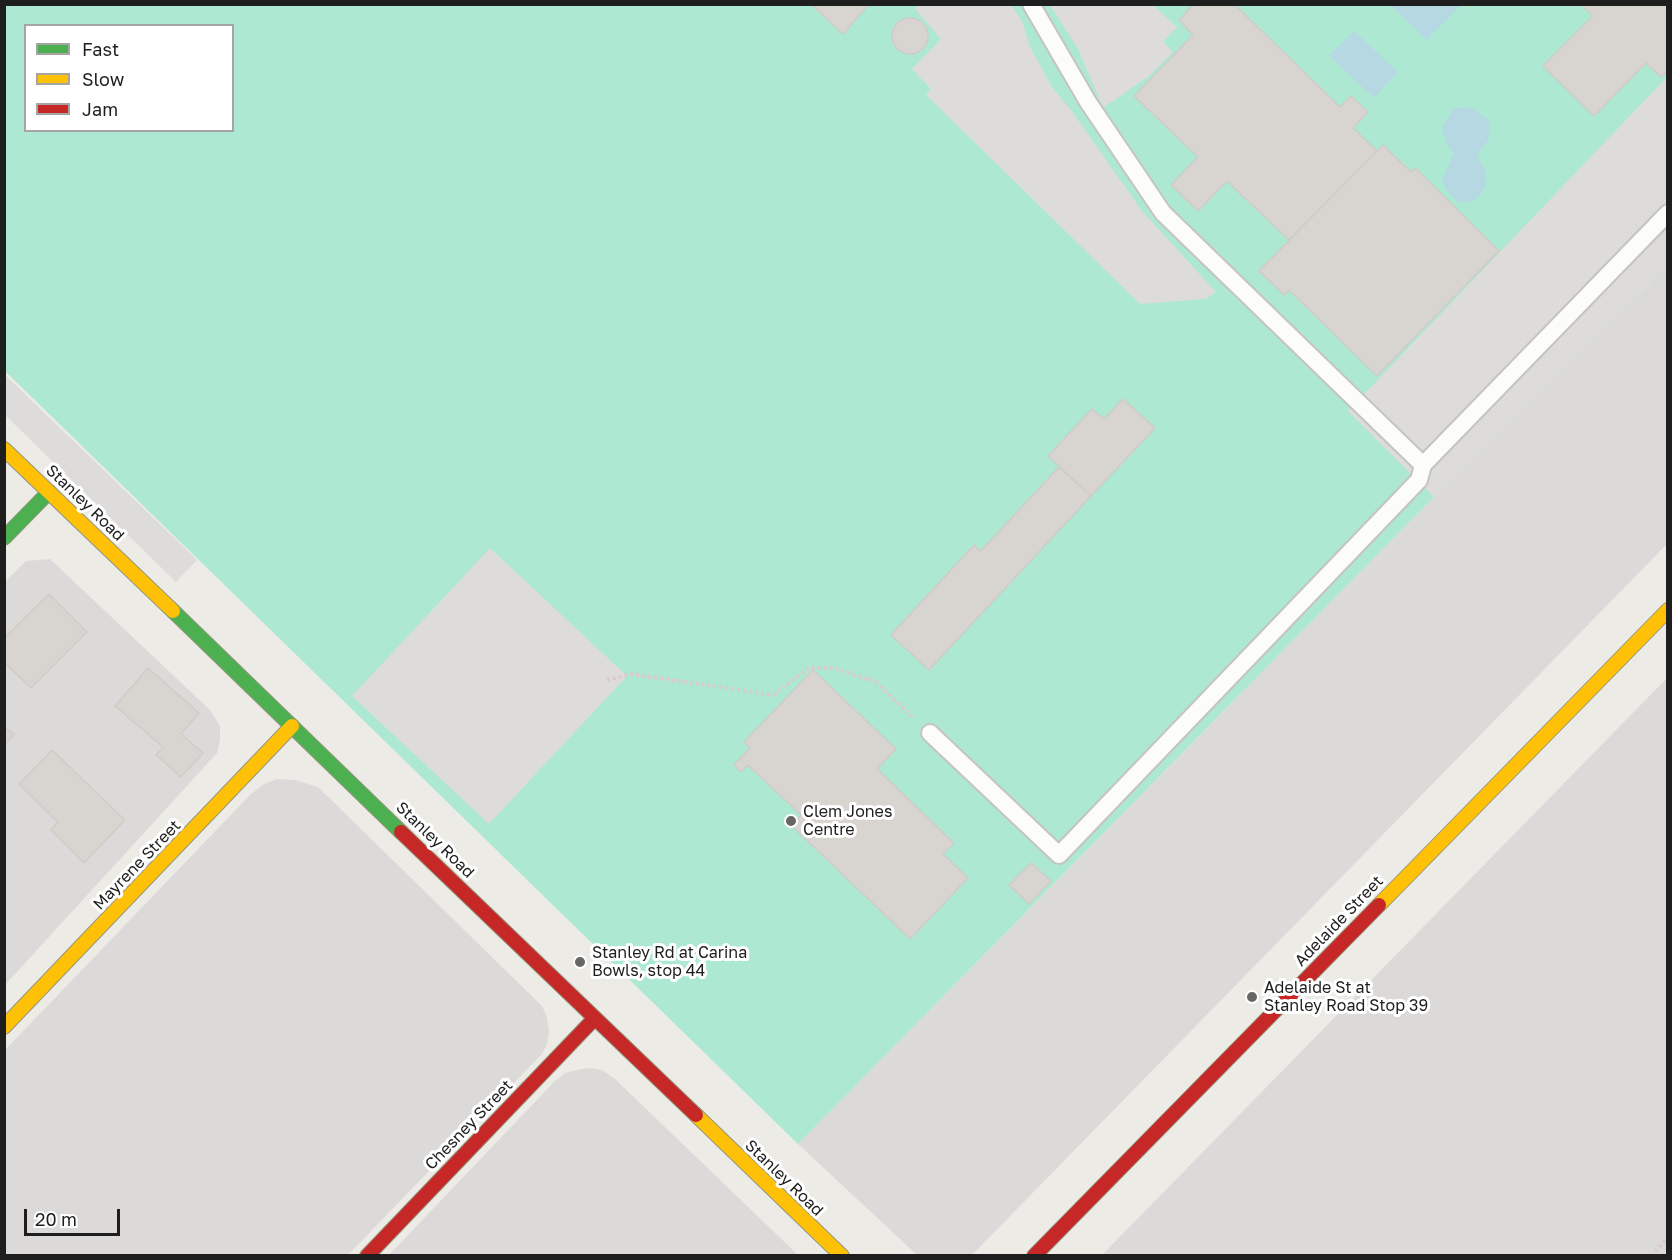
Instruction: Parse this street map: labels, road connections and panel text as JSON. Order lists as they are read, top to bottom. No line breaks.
{"streets":{"street":["Stanley Road","Mayrene Street","Adelaide Street","Chesney Street"]},"crossings":[["Stanley Road","Mayrene Street"],["Stanley Road","Chesney Street"]],"places":["Clem Jones Centre","Stanley Rd at Carina Bowls, stop 44","Adelaide St at Stanley Road Stop 39"],"legend":["Fast","Slow","Jam"],"scale_bar":"20 m"}
